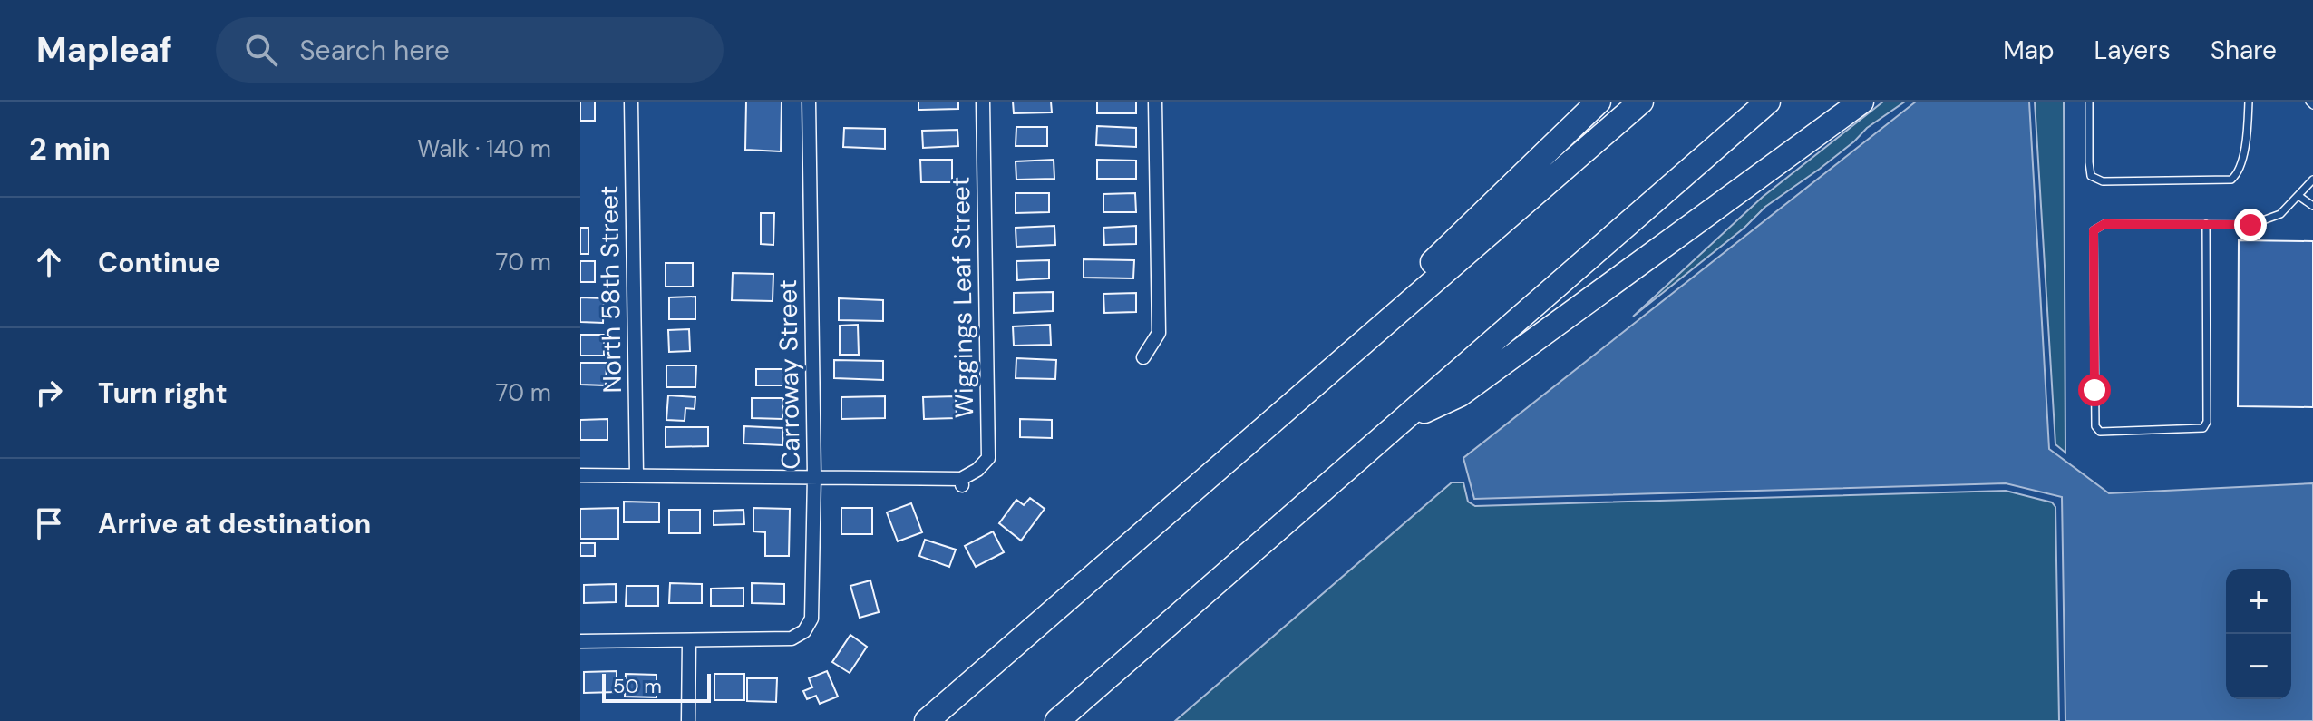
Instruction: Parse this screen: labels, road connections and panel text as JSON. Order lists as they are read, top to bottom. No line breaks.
{"streets":{"street":["North 58th Street","Wiggings Leaf Street","Carroway Street"]},"crossings":[["Wiggings Leaf Street","Carroway Street"]],"scale_bar":"50 m","page":{"header":"Mapleaf","search":"Search here","nav":["Map","Layers","Share"],"heading":["2 min","Walk · 140 m"],"list":[["Continue","70 m"],["Turn right","70 m"],"Arrive at destination"],"map_buttons":["+","−"],"scale":"50 m"}}
